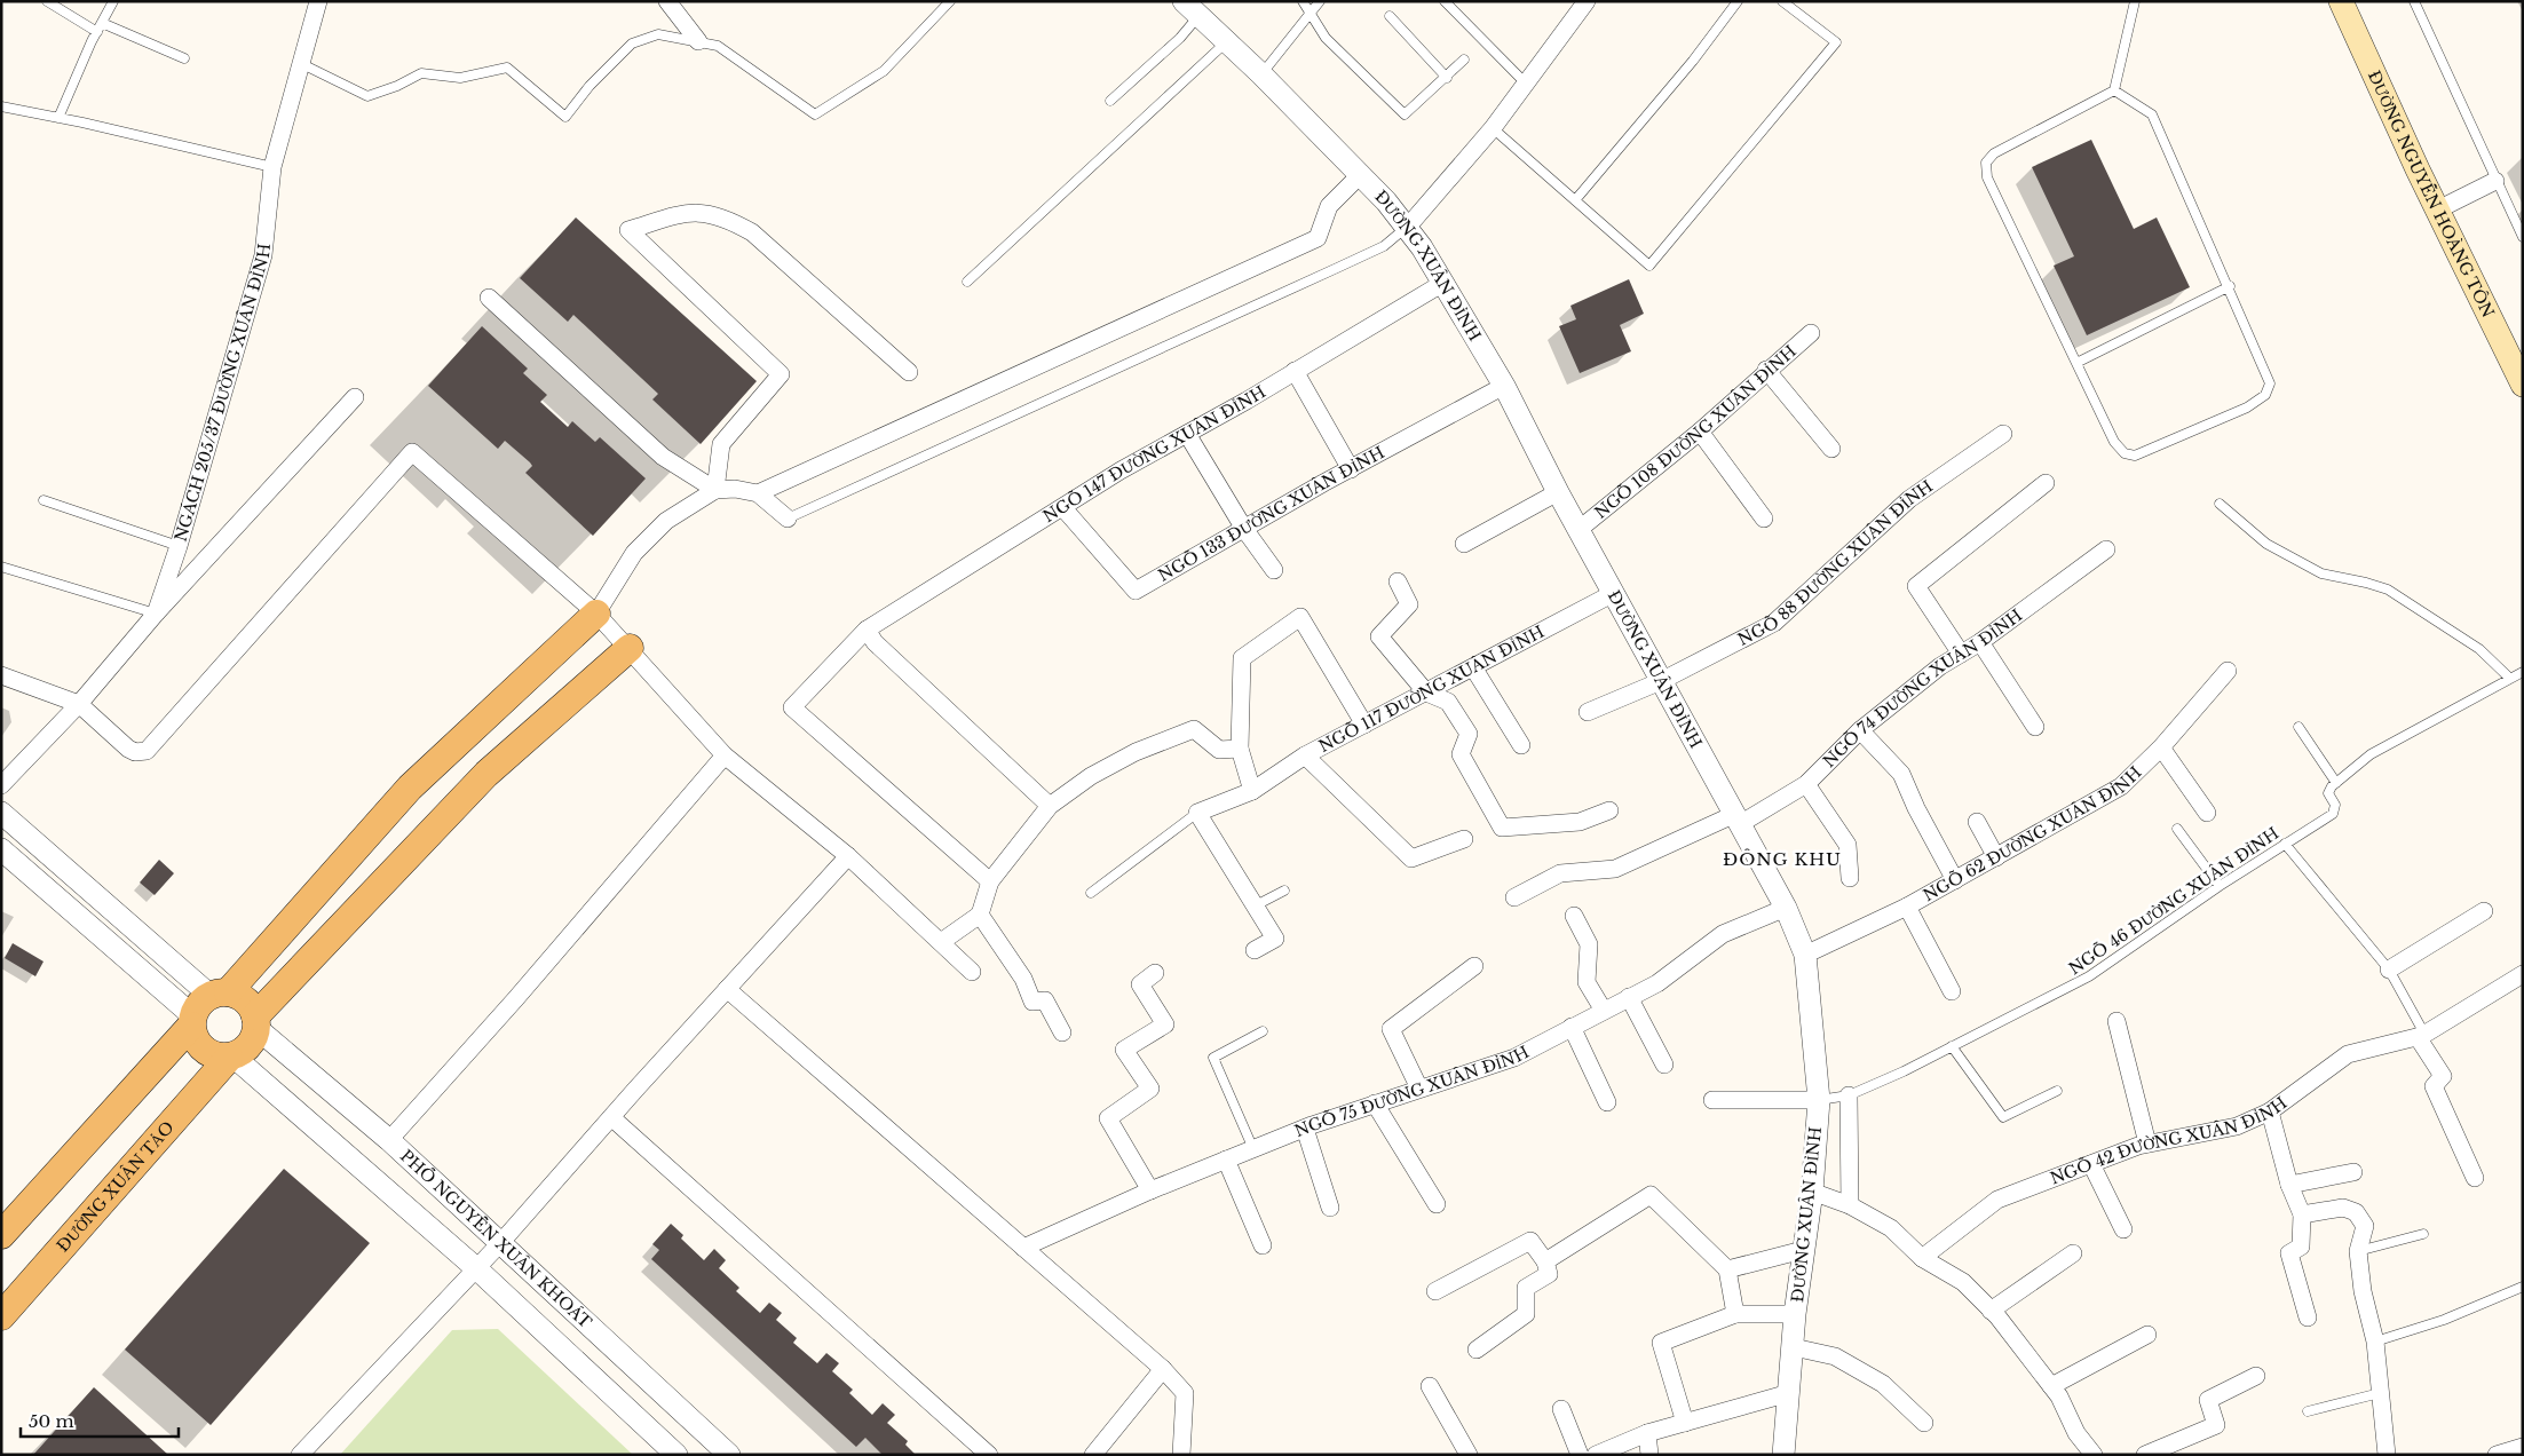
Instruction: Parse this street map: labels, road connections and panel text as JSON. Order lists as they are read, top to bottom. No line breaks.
{"streets":{"main road":["ĐƯỜNG NGUYỄN HOÀNG TÔN","ĐƯỜNG XUÂN TẢO"],"street":["ĐƯỜNG XUÂN ĐỈNH","NGÁCH 205/37 ĐƯỜNG XUÂN ĐỈNH","NGÕ 108 ĐƯỜNG XUÂN ĐỈNH","NGÕ 147 ĐƯỜNG XUÂN ĐỈNH","NGÕ 133 ĐƯỜNG XUÂN ĐỈNH","NGÕ 88 ĐƯỜNG XUÂN ĐỈNH","NGÕ 117 ĐƯỜNG XUÂN ĐỈNH","NGÕ 74 ĐƯỜNG XUÂN ĐỈNH","NGÕ 62 ĐƯỜNG XUÂN ĐỈNH","NGÕ 75 ĐƯỜNG XUÂN ĐỈNH","NGÕ 42 ĐƯỜNG XUÂN ĐỈNH","PHỐ NGUYỄN XUÂN KHOÁT"],"lane":["NGÕ 46 ĐƯỜNG XUÂN ĐỈNH"]},"crossings":[["ĐƯỜNG XUÂN ĐỈNH","NGÕ 108 ĐƯỜNG XUÂN ĐỈNH"],["ĐƯỜNG XUÂN ĐỈNH","NGÕ 147 ĐƯỜNG XUÂN ĐỈNH"],["ĐƯỜNG XUÂN ĐỈNH","NGÕ 133 ĐƯỜNG XUÂN ĐỈNH"],["ĐƯỜNG XUÂN ĐỈNH","NGÕ 88 ĐƯỜNG XUÂN ĐỈNH"],["ĐƯỜNG XUÂN ĐỈNH","NGÕ 117 ĐƯỜNG XUÂN ĐỈNH"],["ĐƯỜNG XUÂN ĐỈNH","NGÕ 74 ĐƯỜNG XUÂN ĐỈNH"],["ĐƯỜNG XUÂN ĐỈNH","NGÕ 62 ĐƯỜNG XUÂN ĐỈNH"],["ĐƯỜNG XUÂN ĐỈNH","NGÕ 46 ĐƯỜNG XUÂN ĐỈNH"],["ĐƯỜNG XUÂN ĐỈNH","NGÕ 75 ĐƯỜNG XUÂN ĐỈNH"],["NGÕ 147 ĐƯỜNG XUÂN ĐỈNH","NGÕ 133 ĐƯỜNG XUÂN ĐỈNH"],["ĐƯỜNG XUÂN TẢO","PHỐ NGUYỄN XUÂN KHOÁT"]],"districts":["ĐÔNG KHU"],"scale_bar":"50 m"}
